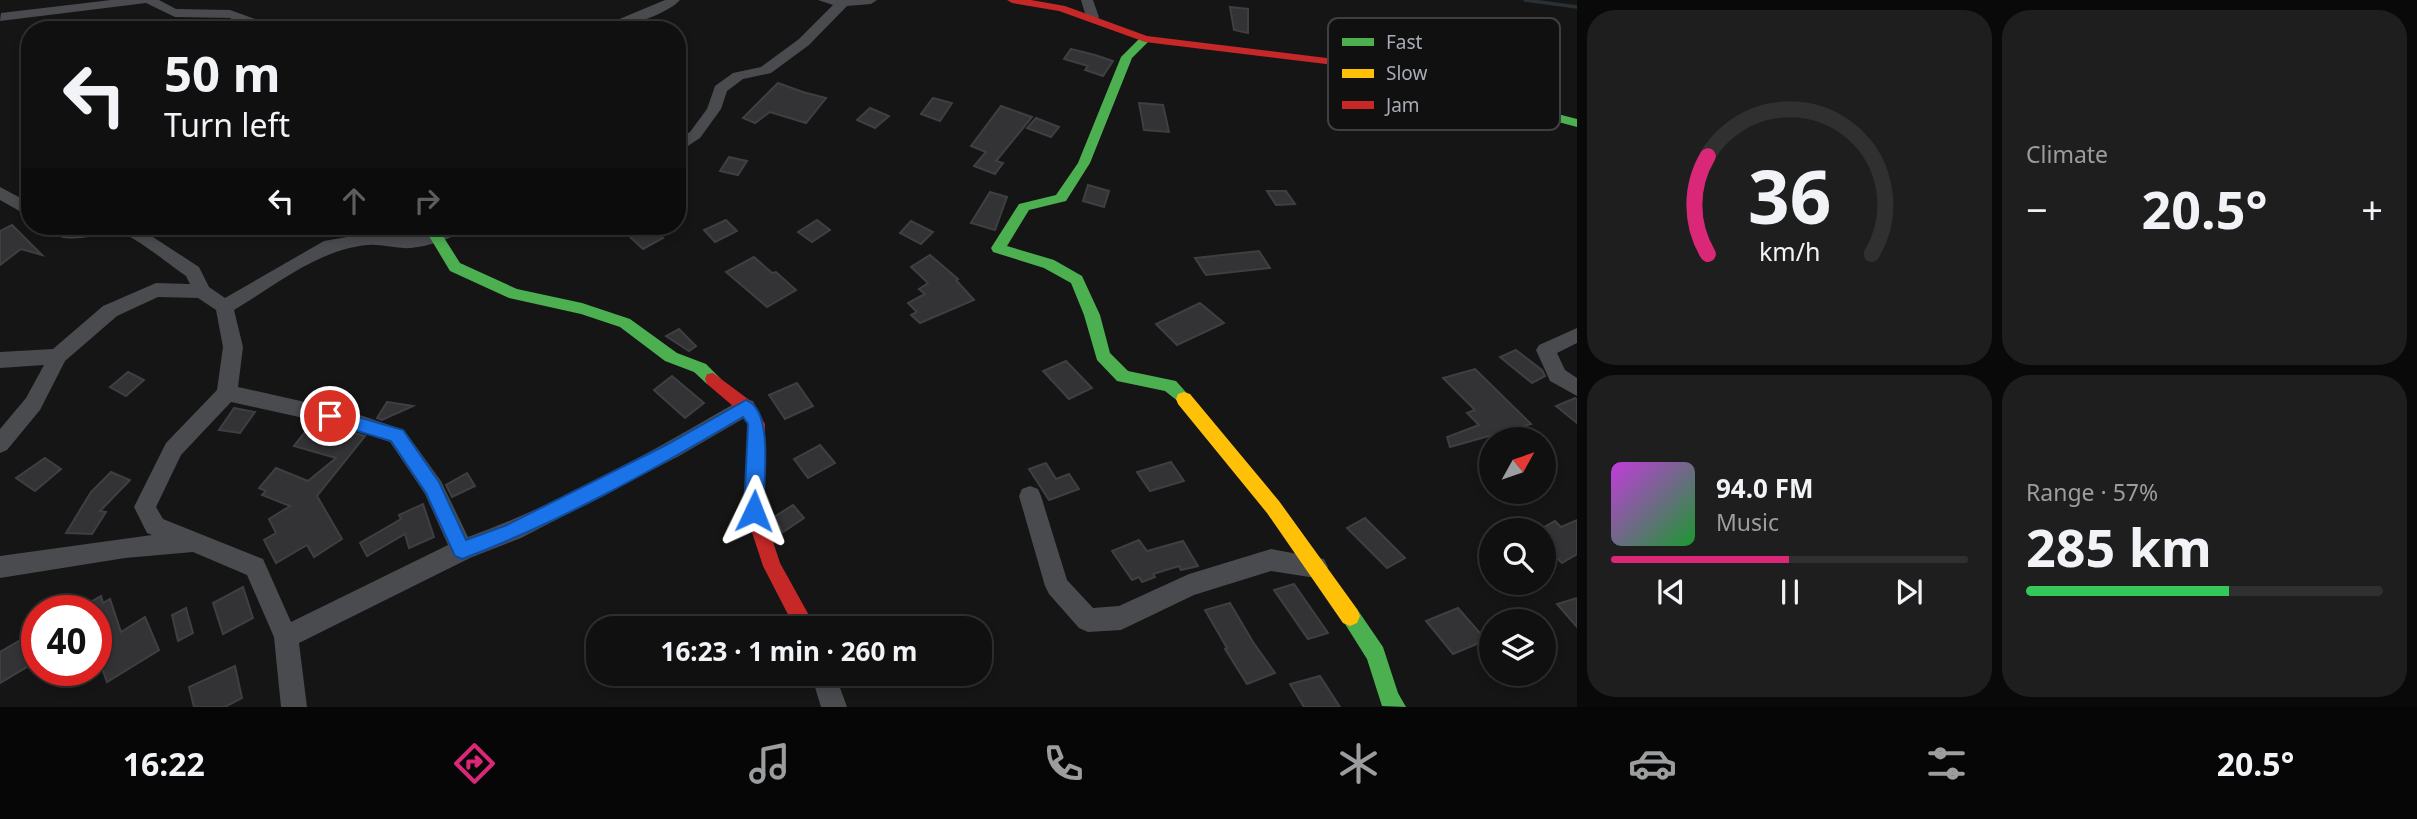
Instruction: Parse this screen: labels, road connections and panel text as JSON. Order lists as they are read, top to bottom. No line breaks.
{"legend":["Fast","Slow","Jam"],"north":"top right","page":{"tile":["Climate",["Range · 57%","285 km"]],"turn":["50 m","Turn left"],"heat":["−","20.5°","+"],"song":["94.0 FM","Music"],"limit":"40","trip":"16:23 · 1 min · 260 m","tabs":["16:22","20.5°"],"gauge":["36","km/h"]}}
